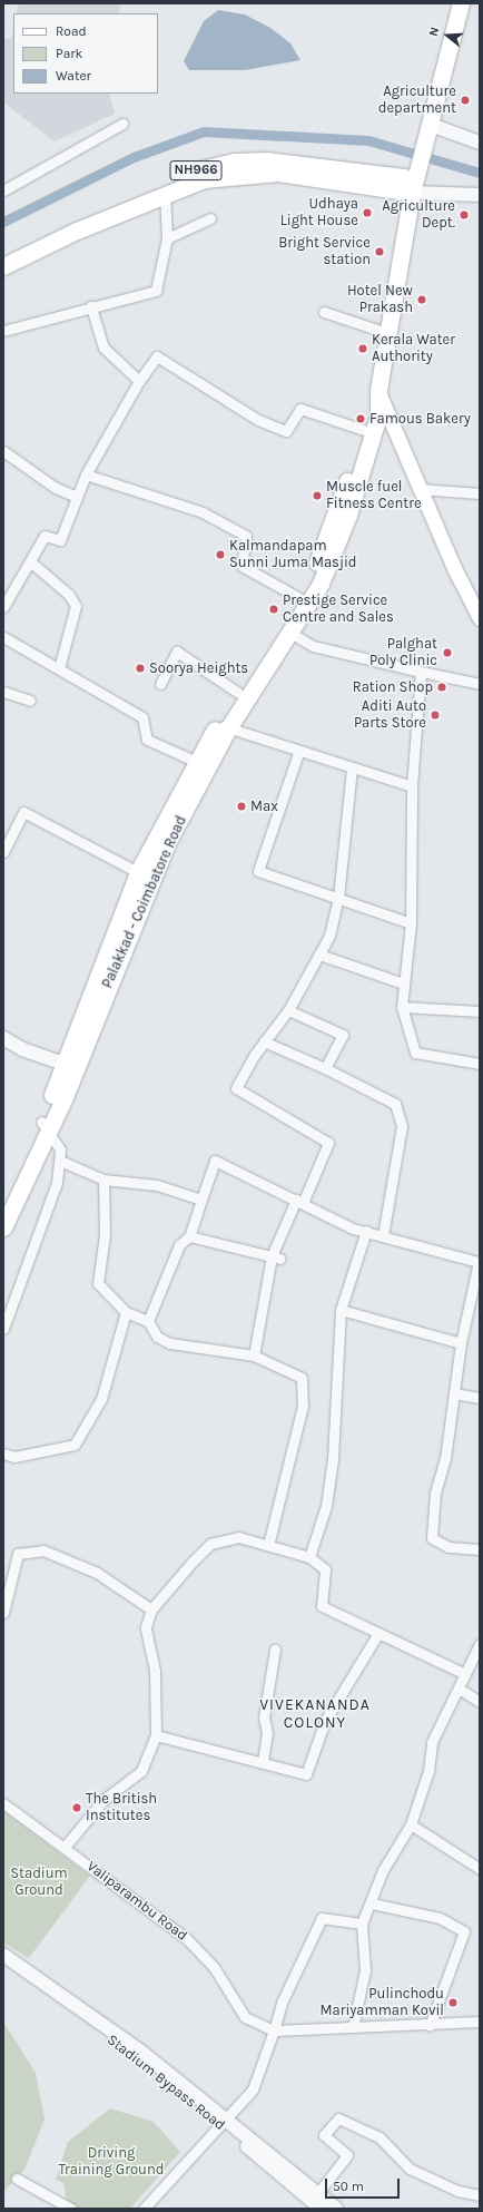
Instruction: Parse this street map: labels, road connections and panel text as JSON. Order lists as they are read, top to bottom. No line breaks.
{"streets":{"main road":["NH966","Palakkad - Coimbatore Road"],"street":["Valiparambu Road","Stadium Bypass Road"]},"crossings":[["NH966","Palakkad - Coimbatore Road"]],"districts":["VIVEKANANDA COLONY"],"parks":["Stadium Ground","Driving Training Ground"],"places":["Agriculture department","Udhaya Light House","Agriculture Dept.","Bright Service station","Hotel New Prakash","Kerala Water Authority","Famous Bakery","Muscle fuel Fitness Centre","Kalmandapam Sunni Juma Masjid","Prestige Service Centre and Sales","Palghat Poly Clinic","Soorya Heights","Ration Shop","Aditi Auto Parts Store","Max","The British Institutes","Pulinchodu Mariyamman Kovil"],"legend":["Road","Park","Water"],"scale_bar":"50 m","north":"left"}
